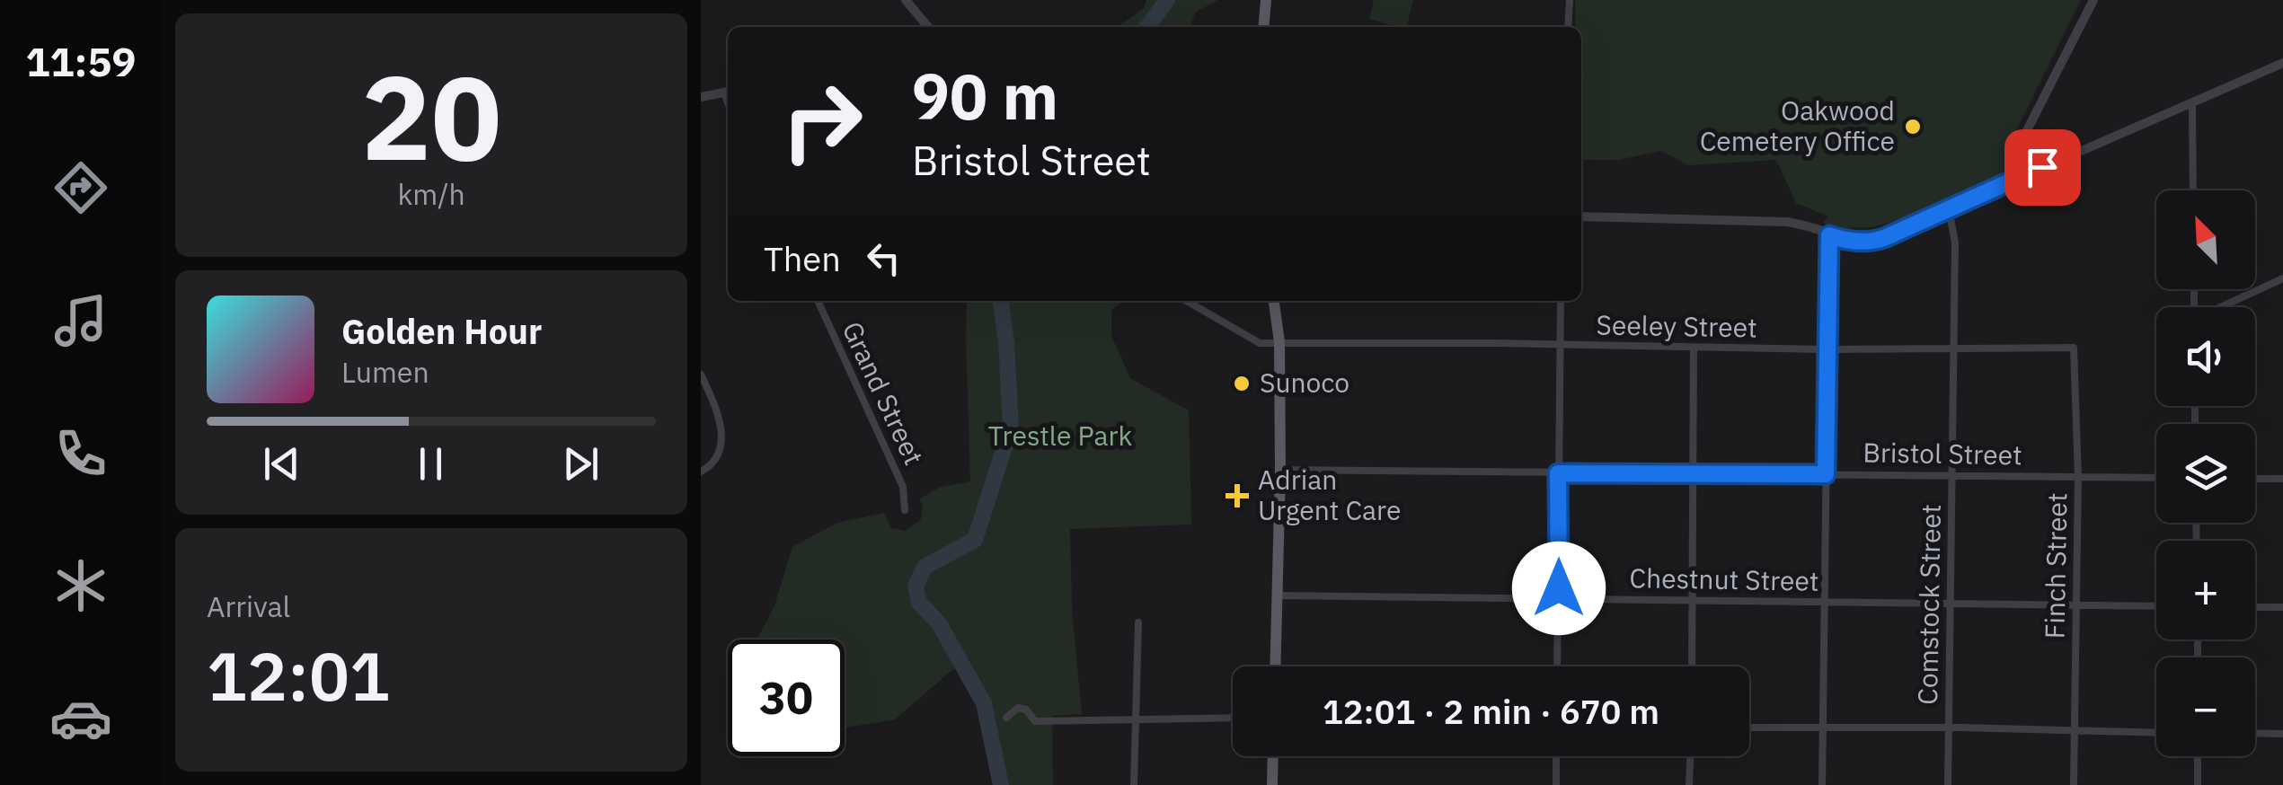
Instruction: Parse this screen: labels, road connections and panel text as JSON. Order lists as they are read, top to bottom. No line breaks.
{"streets":{"street":["Seeley Street","Grand Street","Bristol Street","Finch Street","Chestnut Street","Comstock Street"]},"crossings":[["Seeley Street","Finch Street"],["Seeley Street","Comstock Street"],["Bristol Street","Finch Street"],["Bristol Street","Comstock Street"],["Finch Street","Chestnut Street"],["Chestnut Street","Comstock Street"]],"parks":["Trestle Park"],"places":{"other":["Oakwood Cemetery Office","Sunoco"],"health":["Adrian Urgent Care"]},"north":"top left","page":{"tabs":"11:59","tile":[["20","km/h"],["Arrival","12:01"]],"turn":["90 m","Bristol Street"],"map_buttons":["+","−"],"then":"Then","song":["Golden Hour","Lumen"],"limit":"30","trip":"12:01 · 2 min · 670 m"}}
